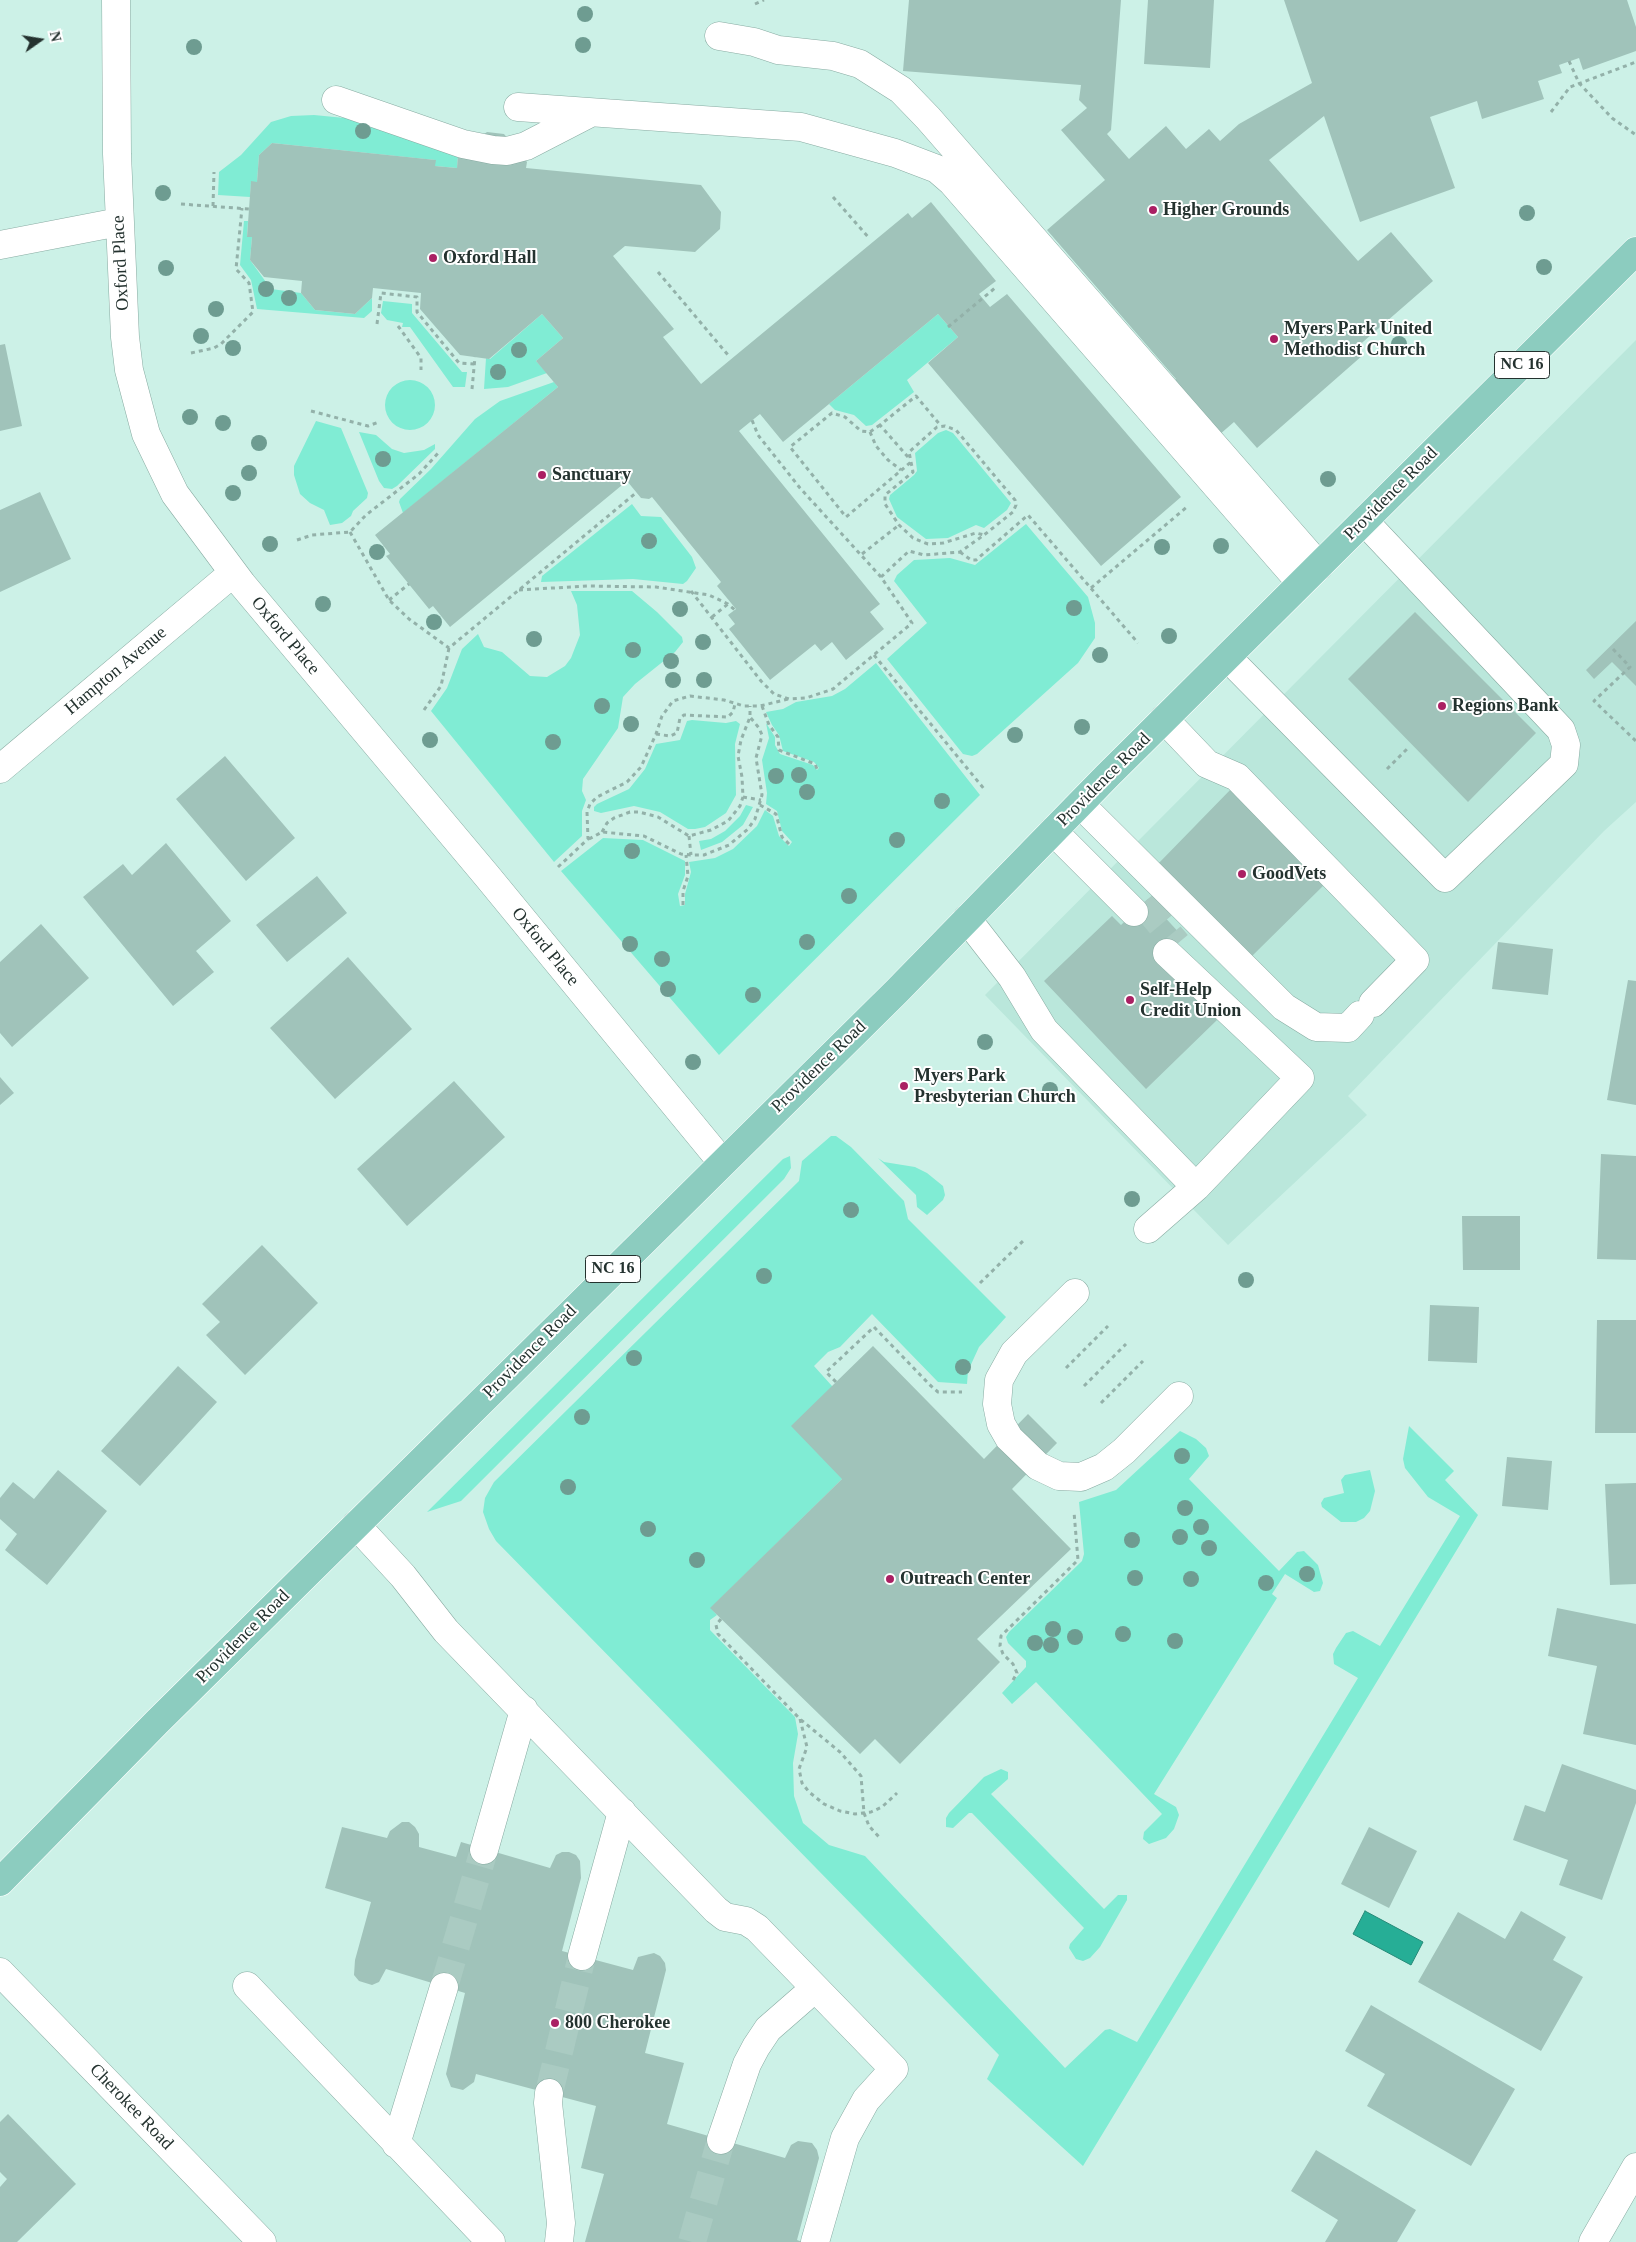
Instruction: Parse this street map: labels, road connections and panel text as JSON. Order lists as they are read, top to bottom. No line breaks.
{"streets":{"main road":["NC 16","Providence Road"],"street":["Oxford Place","Hampton Avenue","Cherokee Road"]},"crossings":[["Oxford Place","Providence Road"],["Oxford Place","Hampton Avenue"]],"places":["Higher Grounds","Oxford Hall","Myers Park United Methodist Church","Sanctuary","Regions Bank","GoodVets","Self-Help Credit Union","Myers Park Presbyterian Church","Outreach Center","800 Cherokee"],"north":"right"}
